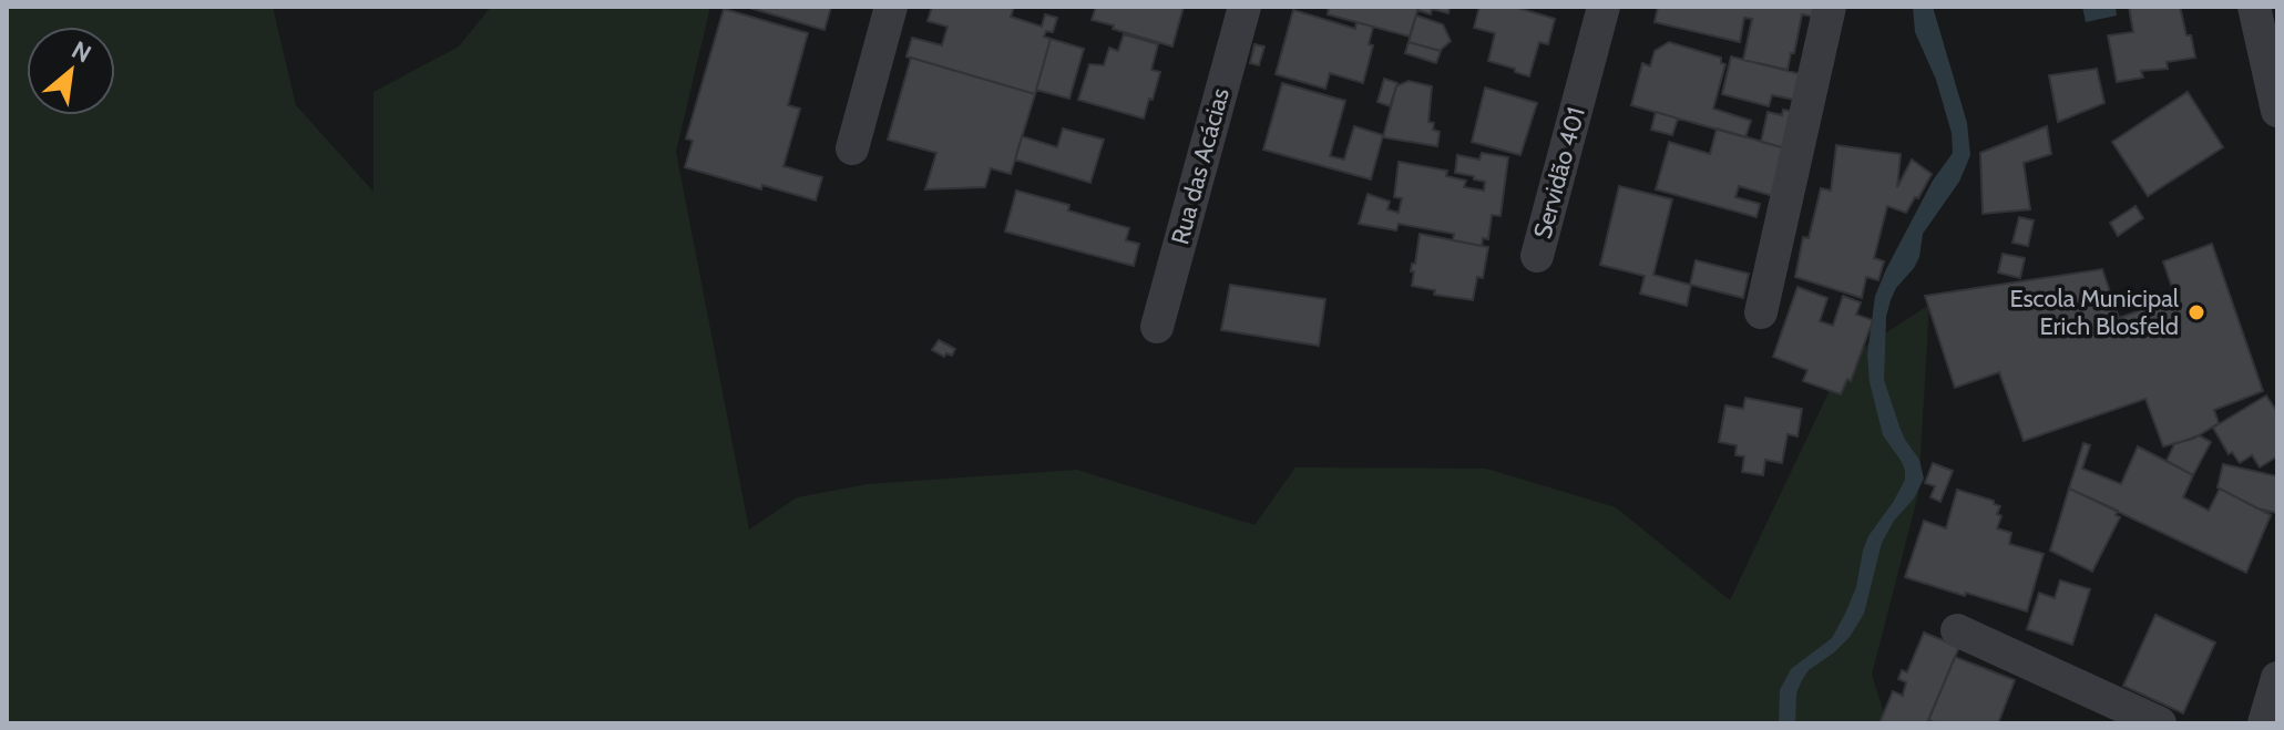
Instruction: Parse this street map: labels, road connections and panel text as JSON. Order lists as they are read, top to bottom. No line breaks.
{"streets":{"street":["Rua das Acácias","Servidão 401"]},"places":["Escola Municipal Erich Blosfeld"],"north":"top right"}
